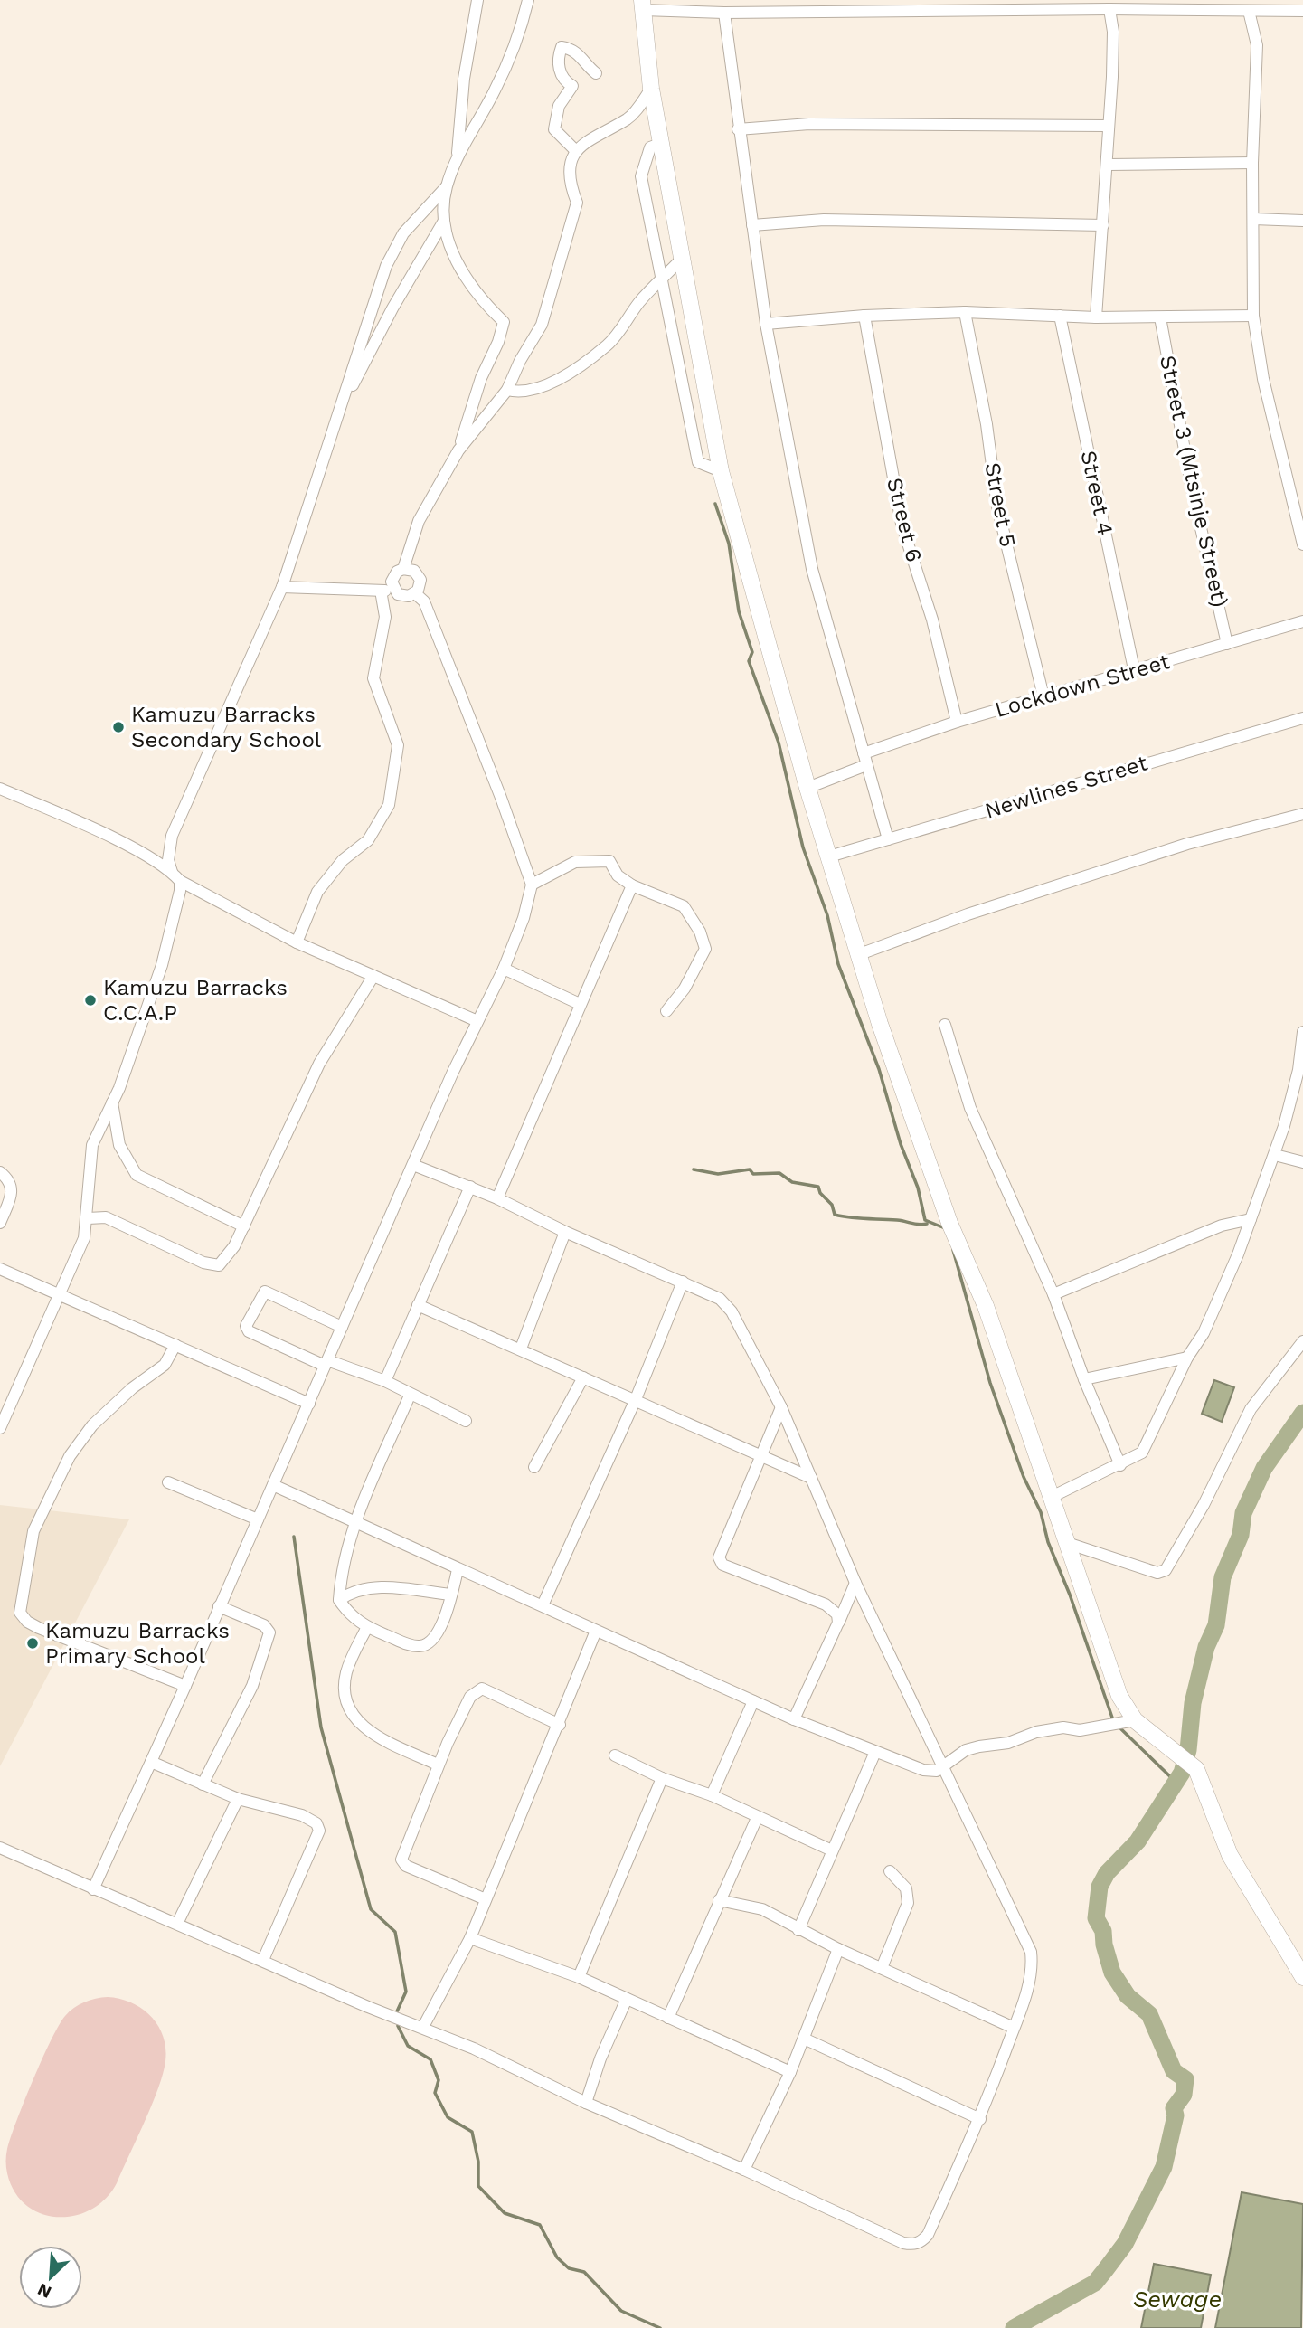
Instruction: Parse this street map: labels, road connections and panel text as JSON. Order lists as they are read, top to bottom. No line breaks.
{"streets":{"street":["Street 3 (Mtsinje Street)","Street 4","Street 5","Street 6","Lockdown Street","Newlines Street"]},"crossings":[["Street 3 (Mtsinje Street)","Lockdown Street"],["Street 4","Lockdown Street"],["Street 5","Lockdown Street"],["Street 6","Lockdown Street"]],"water":["Sewage"],"places":["Kamuzu Barracks Secondary School","Kamuzu Barracks C.C.A.P","Kamuzu Barracks Primary School"],"north":"bottom left"}
